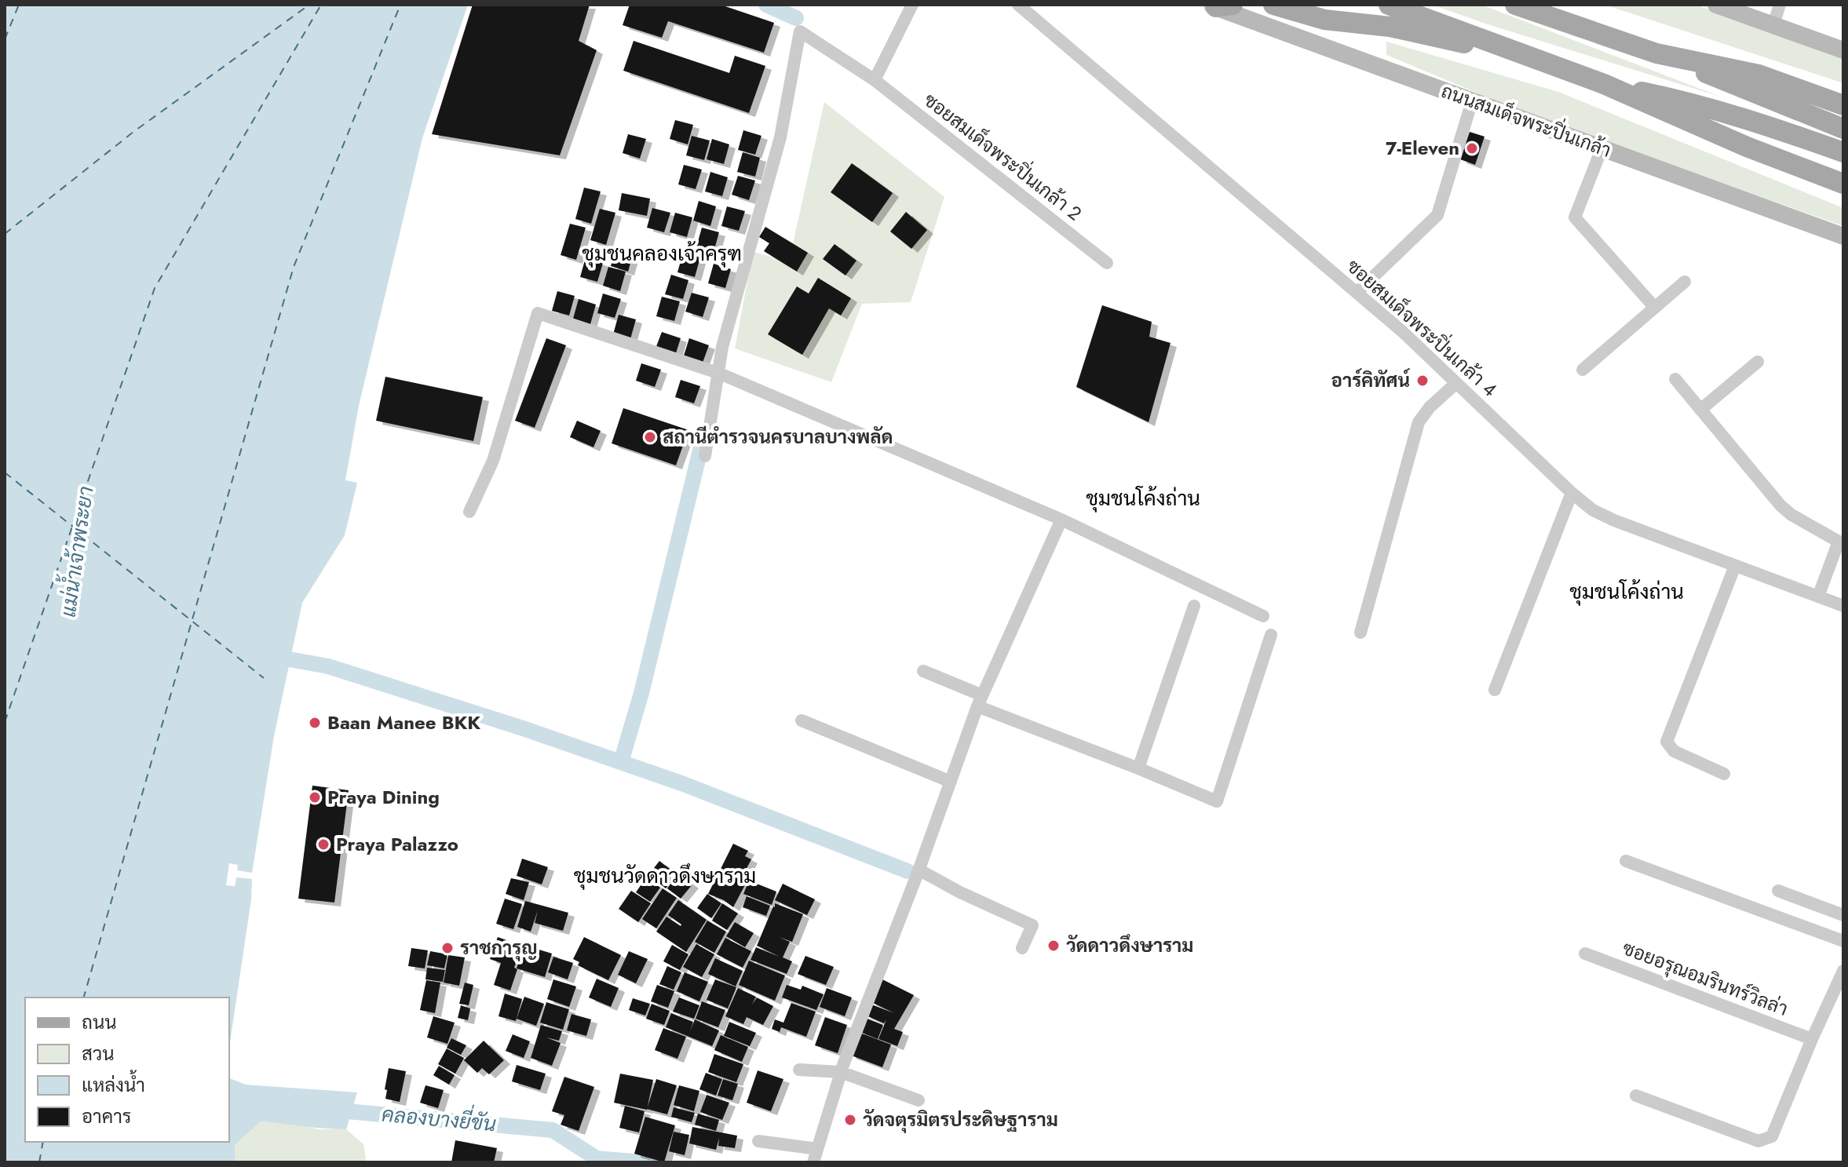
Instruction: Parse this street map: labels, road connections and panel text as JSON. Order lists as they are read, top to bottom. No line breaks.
{"streets":{"main road":["ถนนสมเด็จพระปิ่นเกล้า"],"street":["ซอยสมเด็จพระปิ่นเกล้า 2","ซอยสมเด็จพระปิ่นเกล้า 4","ซอยอรุณอมรินทร์วิลล่า"]},"districts":["ชุมชนคลองเจ้าครุฑ","ชุมชนโค้งถ่าน","ชุมชนโค้งถ่าน","ชุมชนวัดดาวดึงษาราม"],"water":["แม่น้ำเจ้าพระยา","คลองบางยี่ขัน"],"places":["7-Eleven","อาร์คิทัศน์","สถานีตำรวจนครบาลบางพลัด","Baan Manee BKK","Praya Dining","Praya Palazzo","วัดดาวดึงษาราม","ราชการุญ","วัดจตุรมิตรประดิษฐาราม"],"legend":["ถนน","สวน","แหล่งน้ำ","อาคาร"]}
